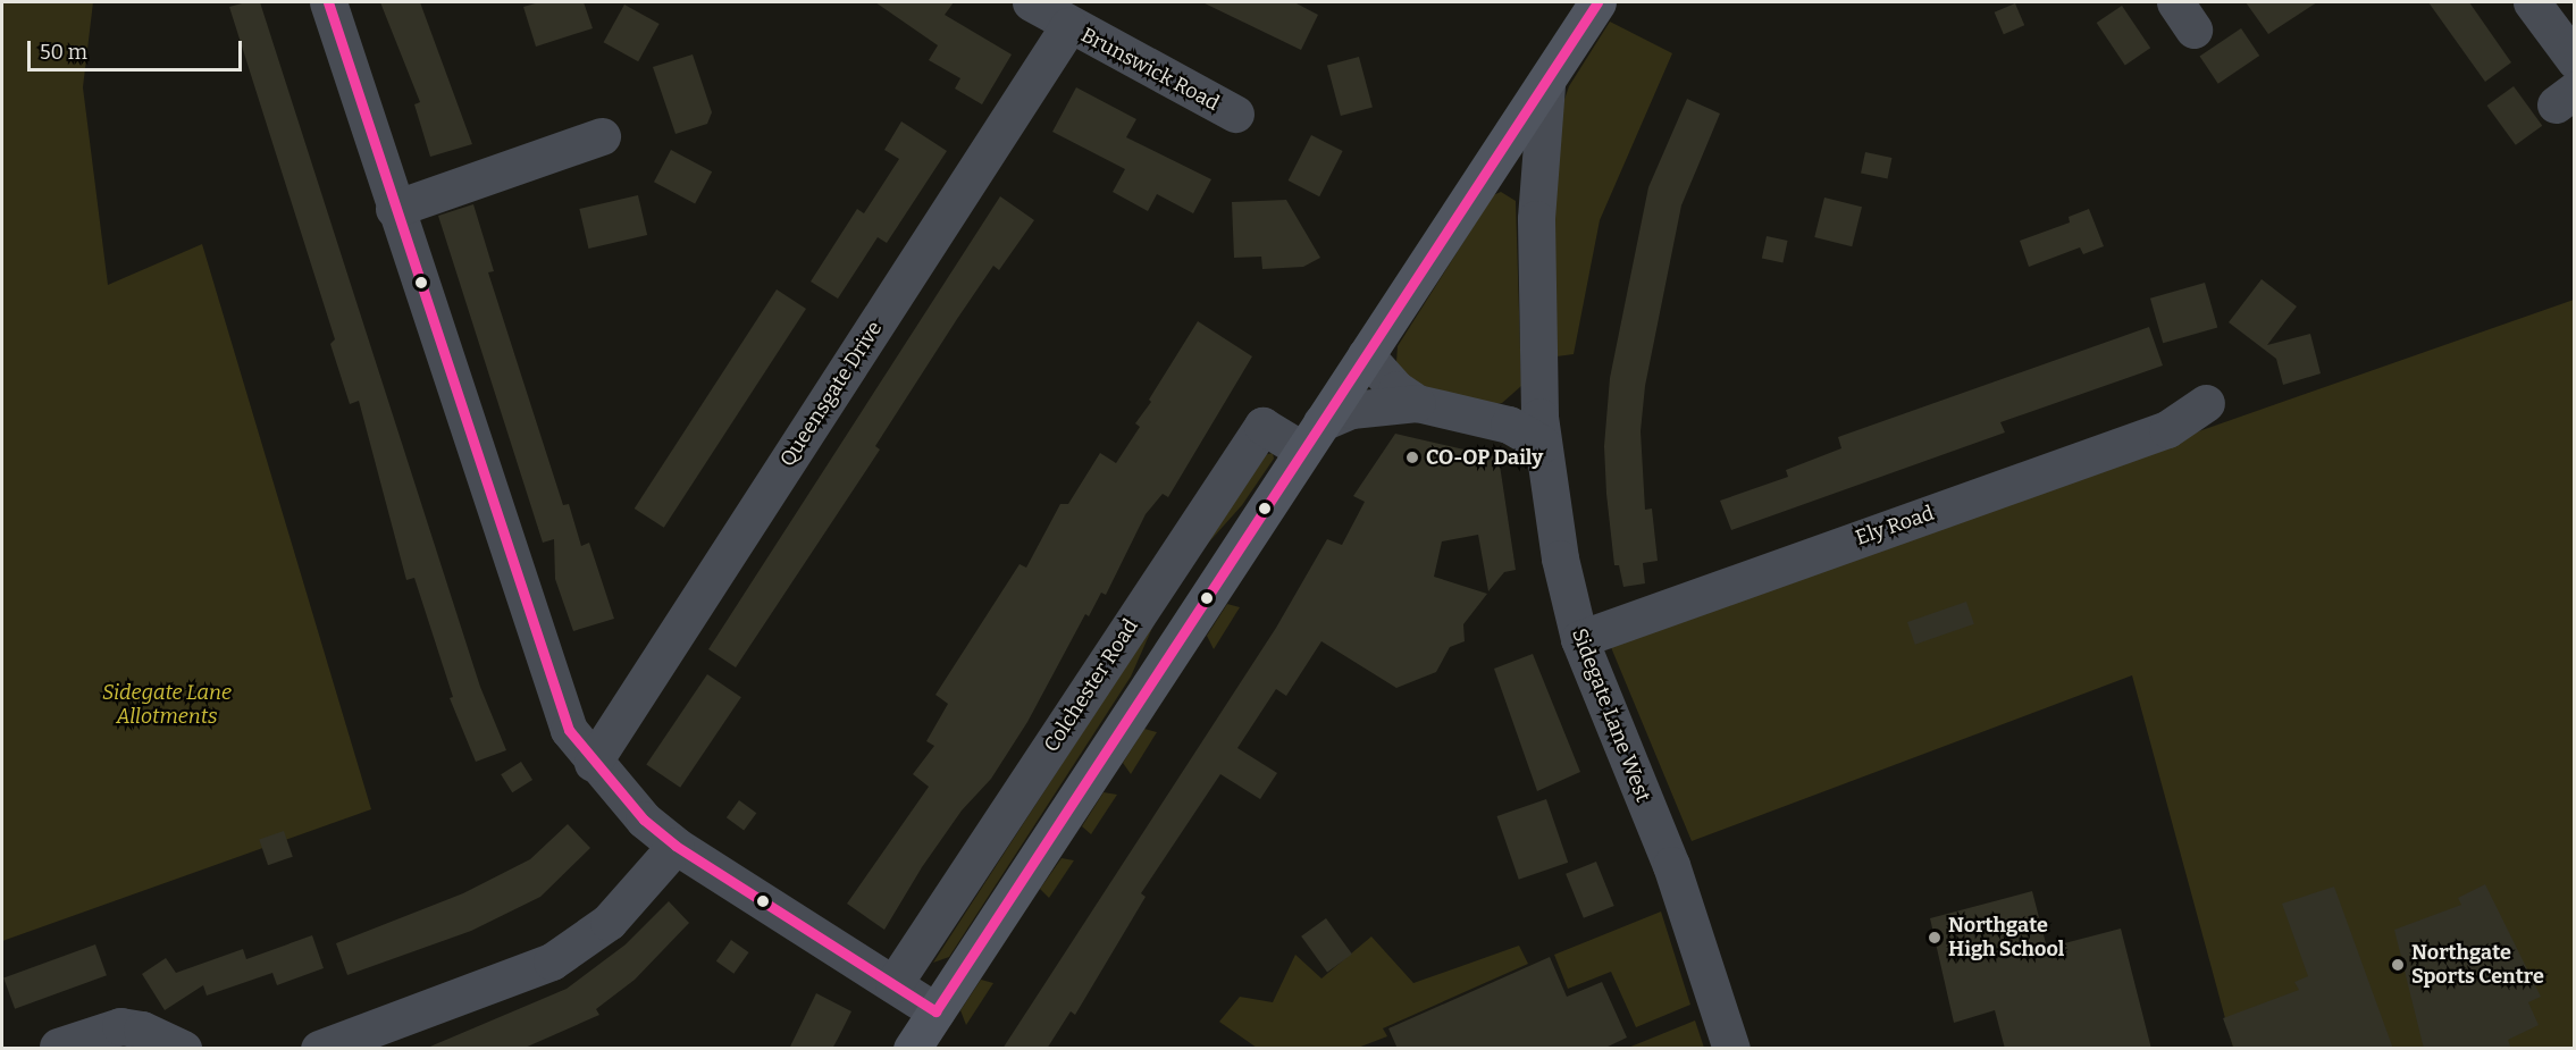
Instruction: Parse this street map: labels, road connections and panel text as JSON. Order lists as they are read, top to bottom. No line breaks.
{"streets":{"street":["Brunswick Road","Queensgate Drive","Ely Road","Colchester Road","Sidegate Lane West"]},"crossings":[["Brunswick Road","Queensgate Drive"],["Ely Road","Sidegate Lane West"]],"parks":["Sidegate Lane Allotments"],"places":["CO-OP Daily","Northgate High School","Northgate Sports Centre"],"scale_bar":"50 m"}
